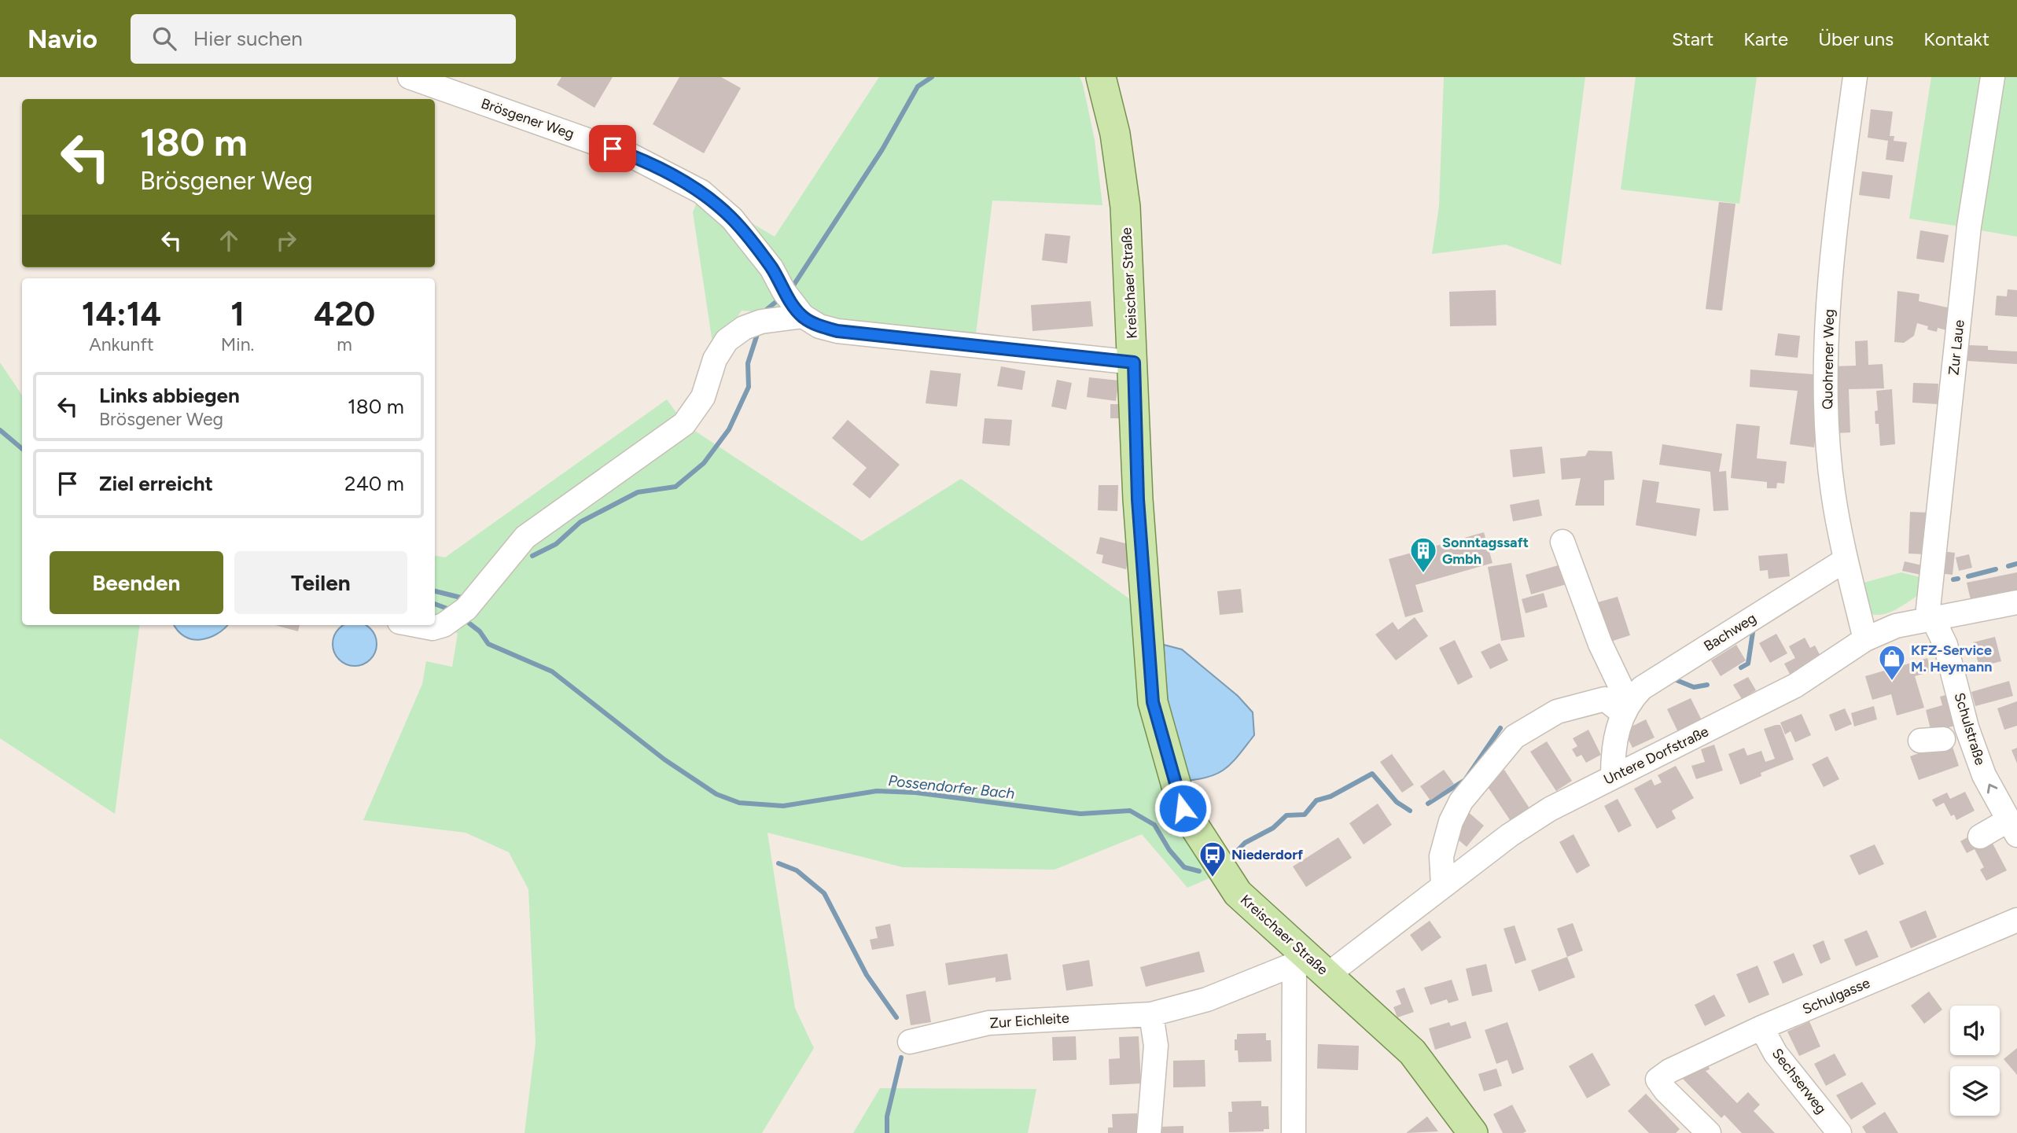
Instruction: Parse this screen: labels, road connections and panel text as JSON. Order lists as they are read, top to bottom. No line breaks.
{"streets":{"main road":["Kreischaer Straße"],"street":["Brösgener Weg","Zur Laue","Quohrener Weg","Bachweg","Schulstraße","Untere Dorfstraße","Schulgasse","Zur Eichleite","Sechserweg"]},"crossings":[["Brösgener Weg","Kreischaer Straße"],["Kreischaer Straße","Untere Dorfstraße"],["Kreischaer Straße","Zur Eichleite"],["Zur Laue","Schulstraße"],["Zur Laue","Untere Dorfstraße"],["Quohrener Weg","Bachweg"],["Quohrener Weg","Untere Dorfstraße"],["Bachweg","Untere Dorfstraße"],["Schulstraße","Untere Dorfstraße"],["Untere Dorfstraße","Zur Eichleite"],["Schulgasse","Sechserweg"]],"one_way":["Schulstraße"],"water":["Possendorfer Bach"],"places":{"building":["Sonntagssaft Gmbh"],"shop":["KFZ-Service M. Heymann"],"bus stop":["Niederdorf"]},"page":{"header":"Navio","search":"Hier suchen","nav":["Start","Karte","Über uns","Kontakt"],"turn":["180 m","Brösgener Weg"],"eta":["14:14","Ankunft","1","Min.","420","m"],"list":[{"name":"Links abbiegen","note":"Brösgener Weg","value":"180 m"},{"name":"Ziel erreicht","value":"240 m"}],"buttons":["Beenden","Teilen"]}}
